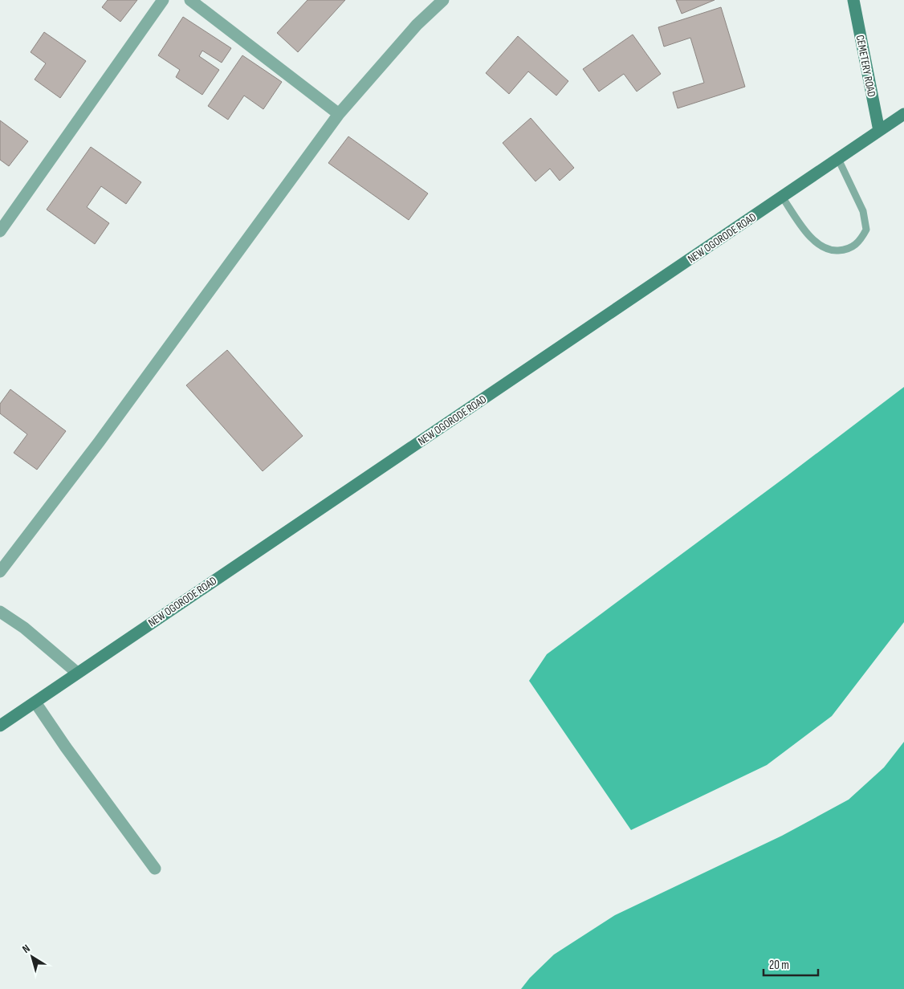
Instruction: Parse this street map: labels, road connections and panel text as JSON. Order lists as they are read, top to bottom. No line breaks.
{"streets":{"street":["CEMETERY ROAD","NEW OGORODE ROAD"]},"crossings":[["CEMETERY ROAD","NEW OGORODE ROAD"]],"scale_bar":"20 m","north":"top left"}
